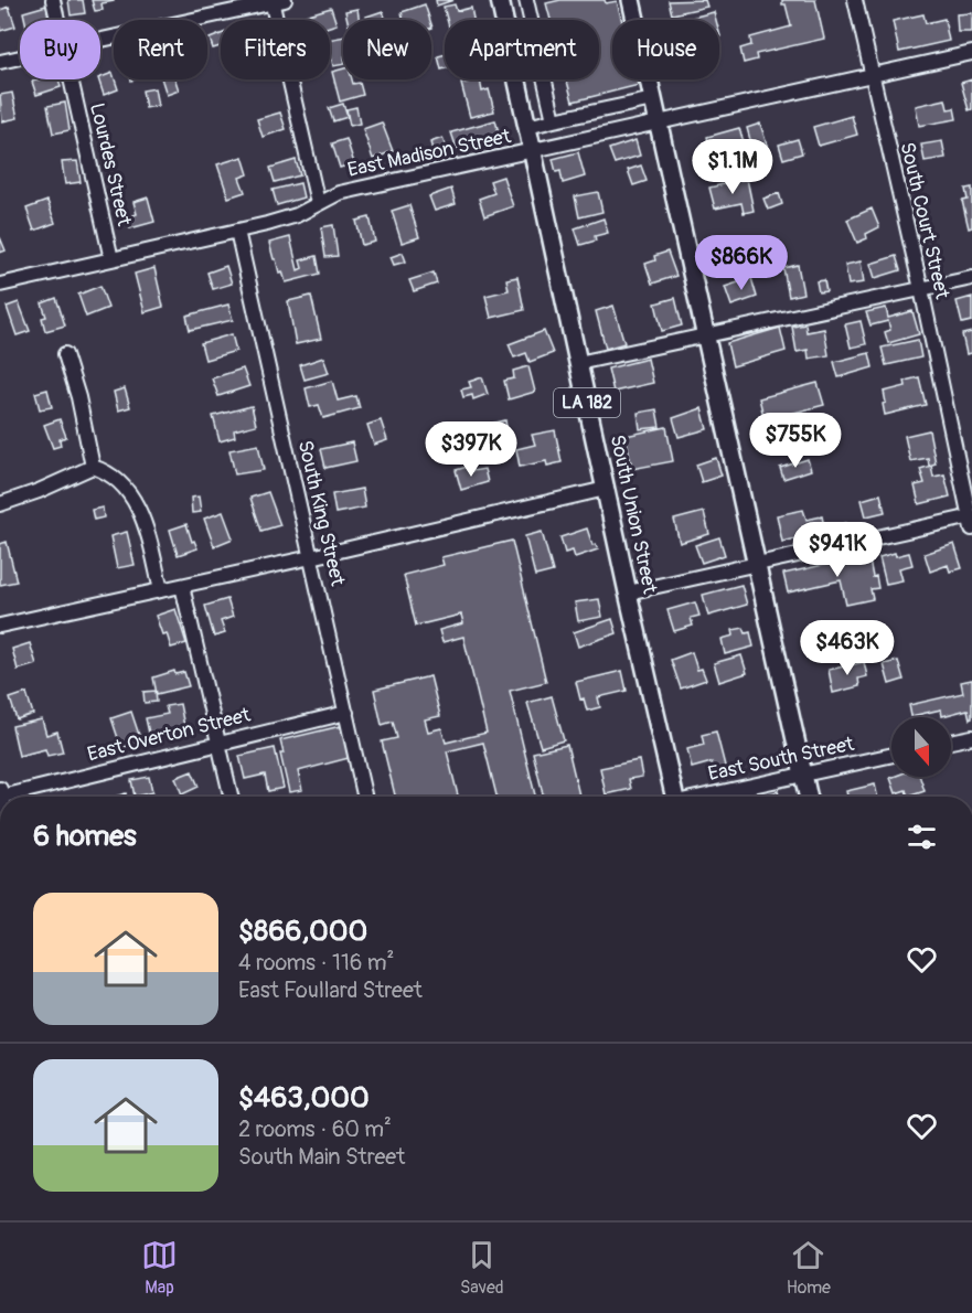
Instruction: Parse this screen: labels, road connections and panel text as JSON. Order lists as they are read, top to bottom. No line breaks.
{"streets":{"main road":["LA 182","South Union Street"],"street":["East Madison Street","Lourdes Street","South Court Street","South King Street","East Overton Street","East South Street"]},"crossings":[["East Madison Street","Lourdes Street"],["East Madison Street","South Court Street"],["East Madison Street","South King Street"],["East Madison Street","South Union Street"],["South King Street","East Overton Street"]],"north":"bottom","page":{"chip":["Buy","Rent","Filters","New","Apartment","House"],"price":["$1.1M","$866K","$755K","$397K","$941K","$463K"],"heading":"6 homes","list":[{"name":"$866,000","note":"4 rooms · 116 m² · East Foullard Street"},{"name":"$463,000","note":"2 rooms · 60 m² · South Main Street"}],"tabs":["Map","Saved","Home"]}}
